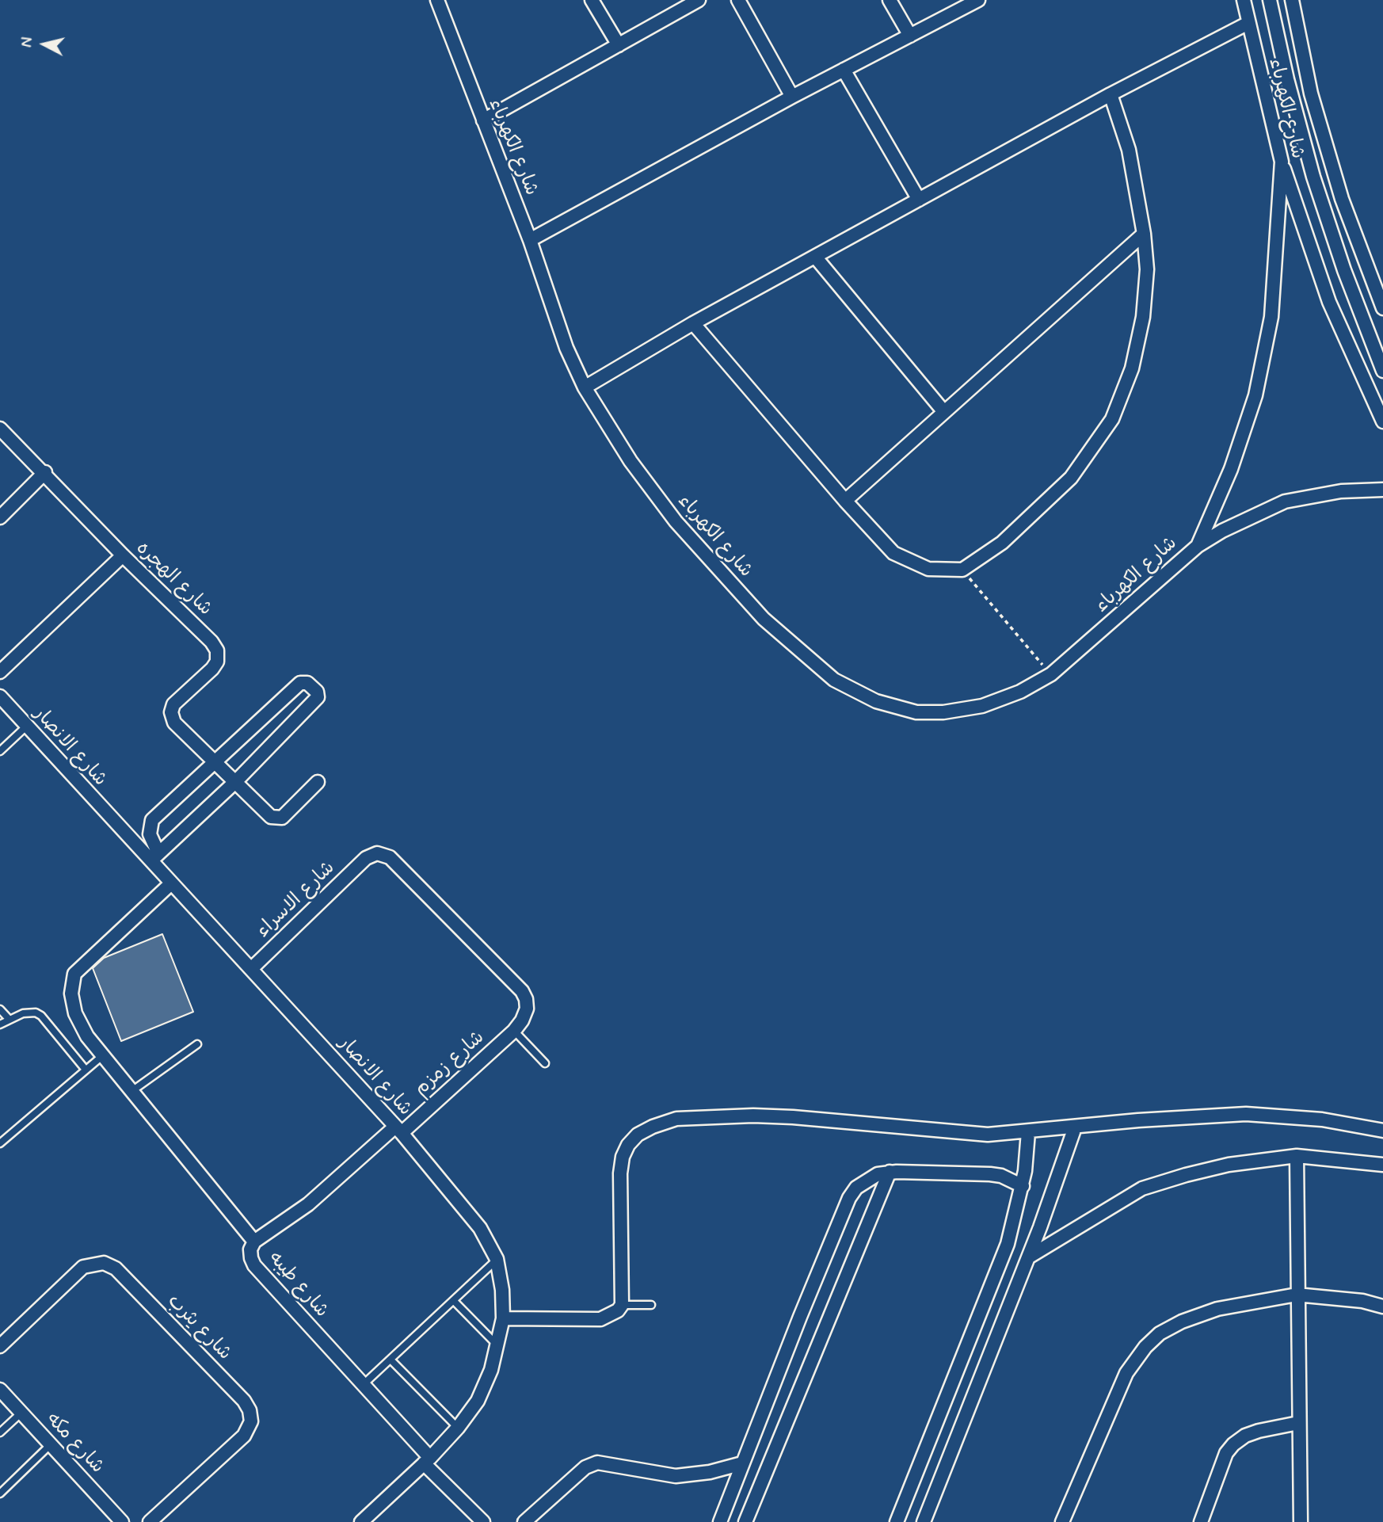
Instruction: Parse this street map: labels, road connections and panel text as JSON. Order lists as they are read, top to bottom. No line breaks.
{"streets":{"street":["شارع الكهرباء","شارع الهجره","شارع الانصار","شارع الاسراء","شارع زمزم","شارع طيبه","شارع يثرب","شارع مكه"]},"crossings":[["شارع الانصار","شارع الاسراء"],["شارع الانصار","شارع زمزم"],["شارع الانصار","شارع طيبه"],["شارع الاسراء","شارع زمزم"],["شارع زمزم","شارع طيبه"]],"north":"left"}
